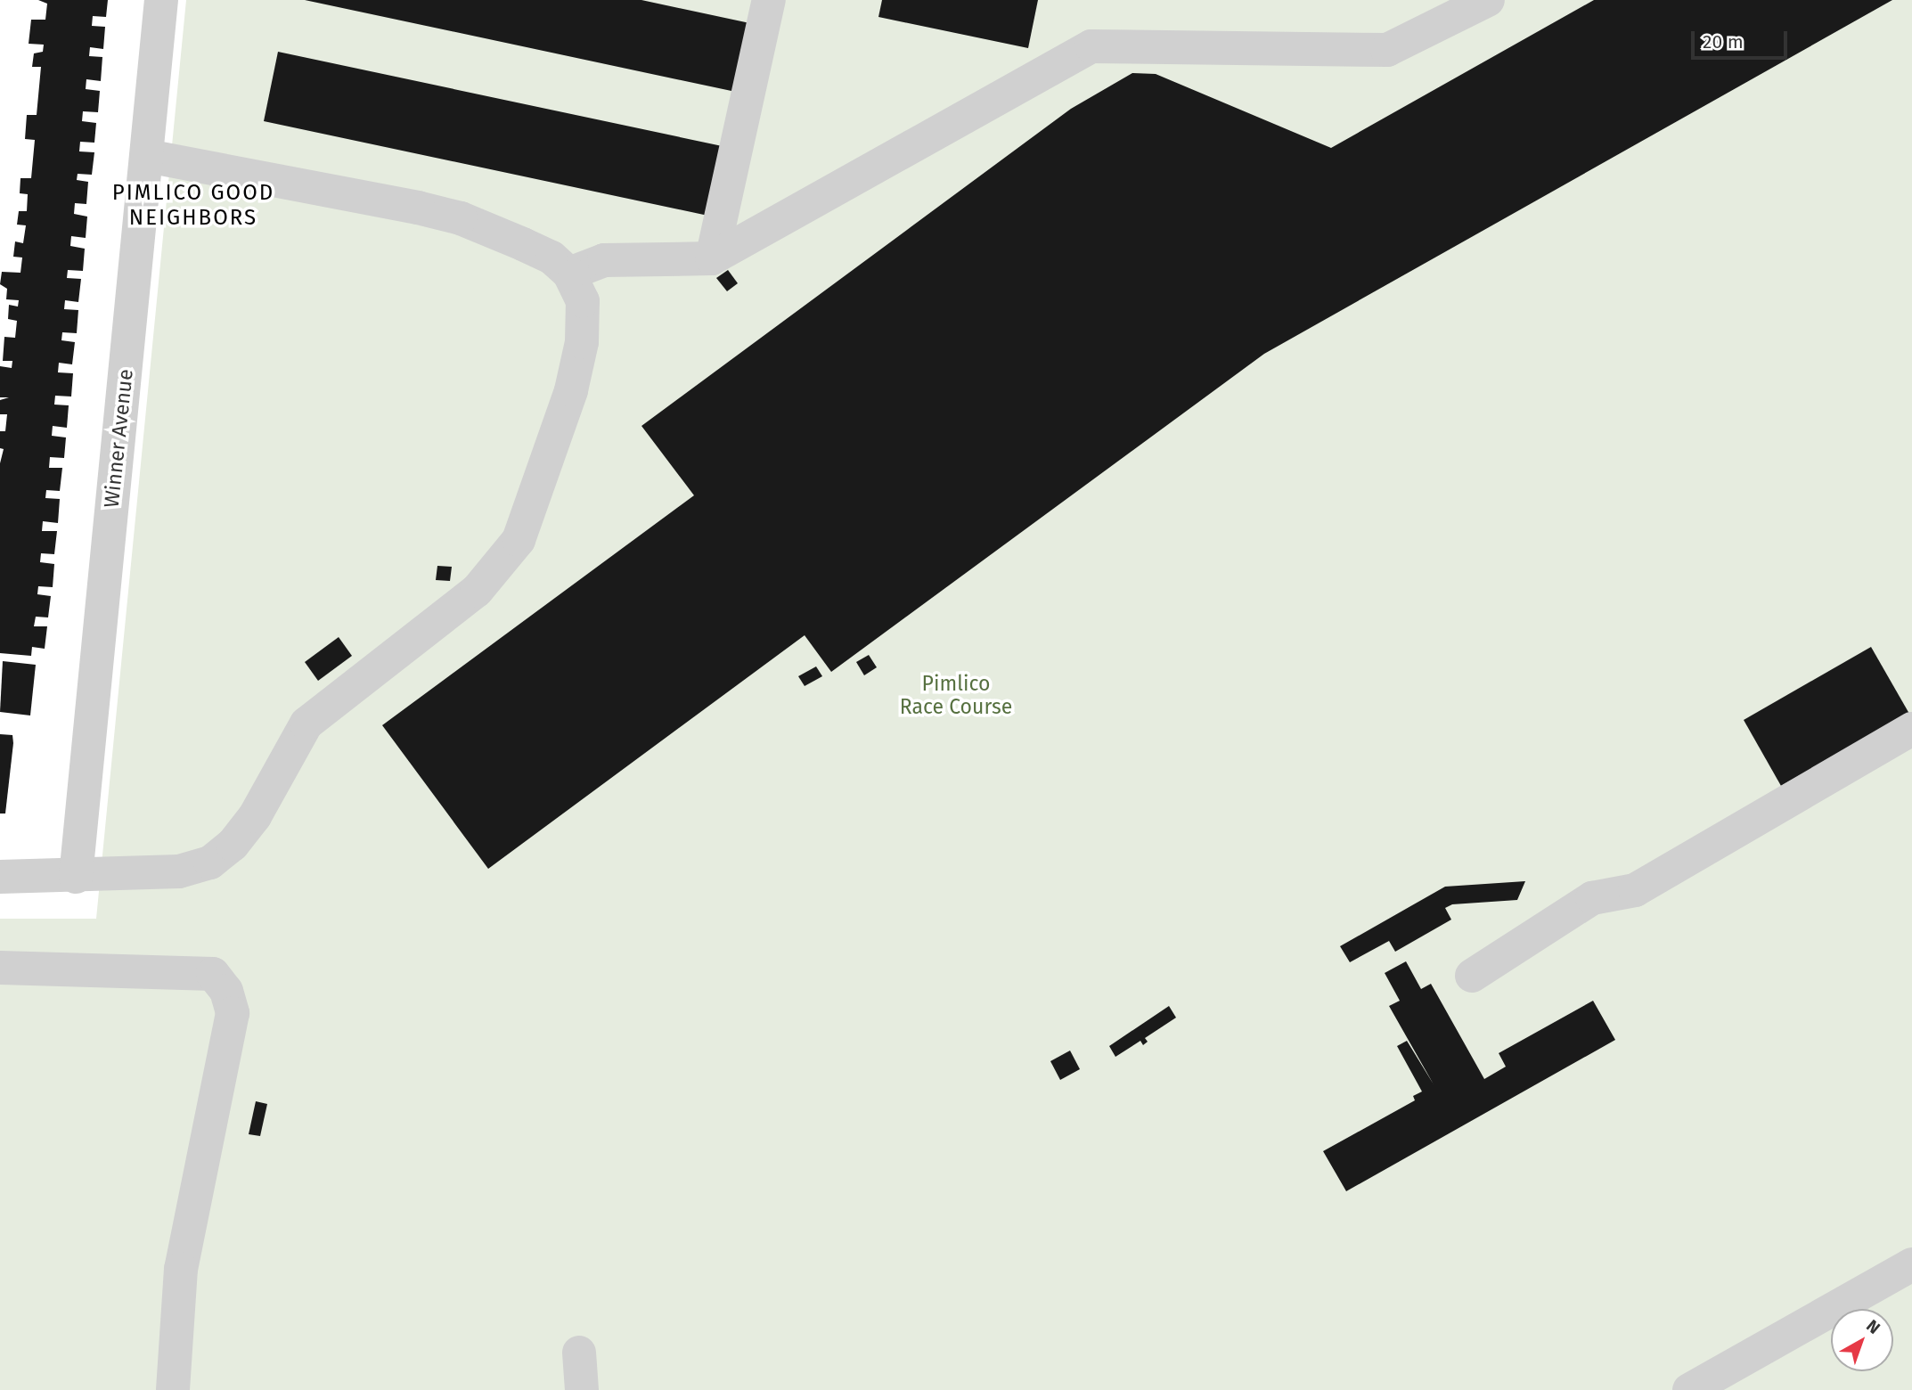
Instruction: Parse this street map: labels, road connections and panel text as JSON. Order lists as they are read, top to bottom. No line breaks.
{"streets":{"street":["Winner Avenue"]},"districts":["PIMLICO GOOD NEIGHBORS"],"parks":["Pimlico Race Course"],"scale_bar":"20 m","north":"top right"}
